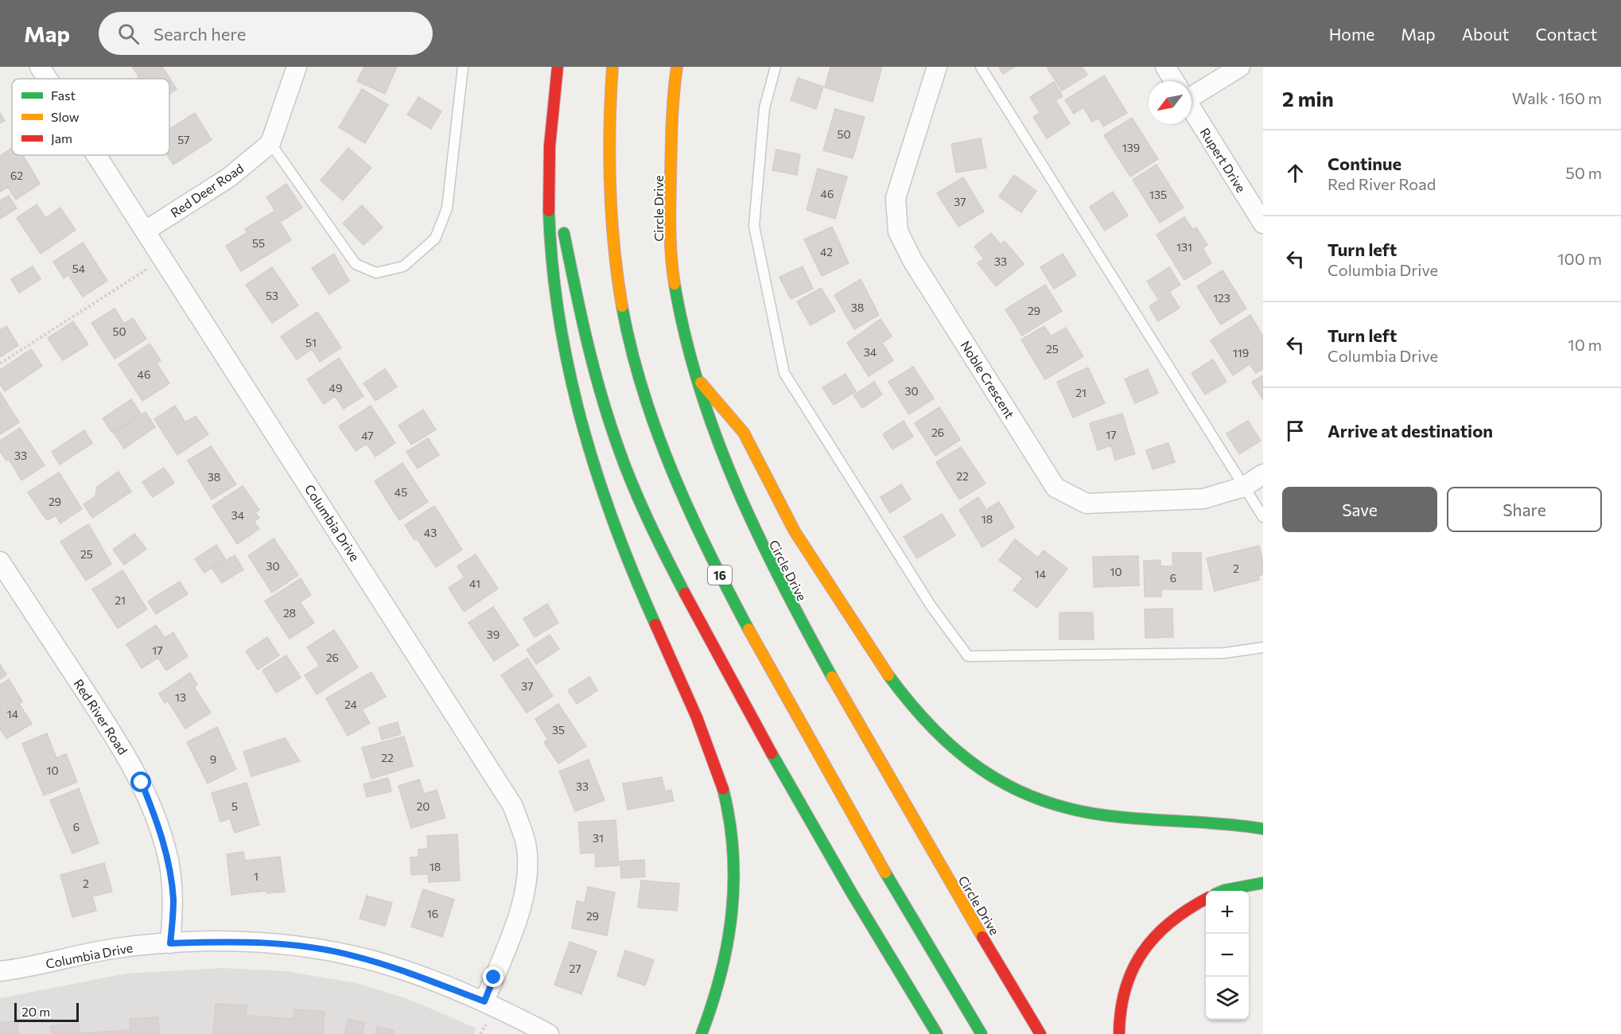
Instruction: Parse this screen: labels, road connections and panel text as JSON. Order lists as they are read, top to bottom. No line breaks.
{"streets":{"highway":["Circle Drive","16"],"street":["Rupert Drive","Red Deer Road","Noble Crescent","Columbia Drive","Red River Road"]},"crossings":[["Red Deer Road","Columbia Drive"],["Columbia Drive","Red River Road"]],"house_numbers":["50","57","139","62","46","135","37","55","131","42","33","54","53","123","38","29","50","51","25","34","119","46","49","30","21","26","17","47","33","22","38","45","29","34","18","43","25","30","2","10","14","6","41","21","28","39","17","26","37","13","24","14","35","22","9","10","33","5","20","6","31","18","1","2","16","29","27"],"legend":["Fast","Slow","Jam"],"scale_bar":"20 m","north":"bottom left","page":{"header":"Map","search":"Search here","nav":["Home","Map","About","Contact"],"heading":["2 min","Walk · 160 m"],"list":[["Continue","Red River Road","50 m"],["Turn left","Columbia Drive","100 m"],["Turn left","Columbia Drive","10 m"],"Arrive at destination"],"buttons":["Save","Share"],"map_buttons":["+","−"],"scale":"20 m"}}
